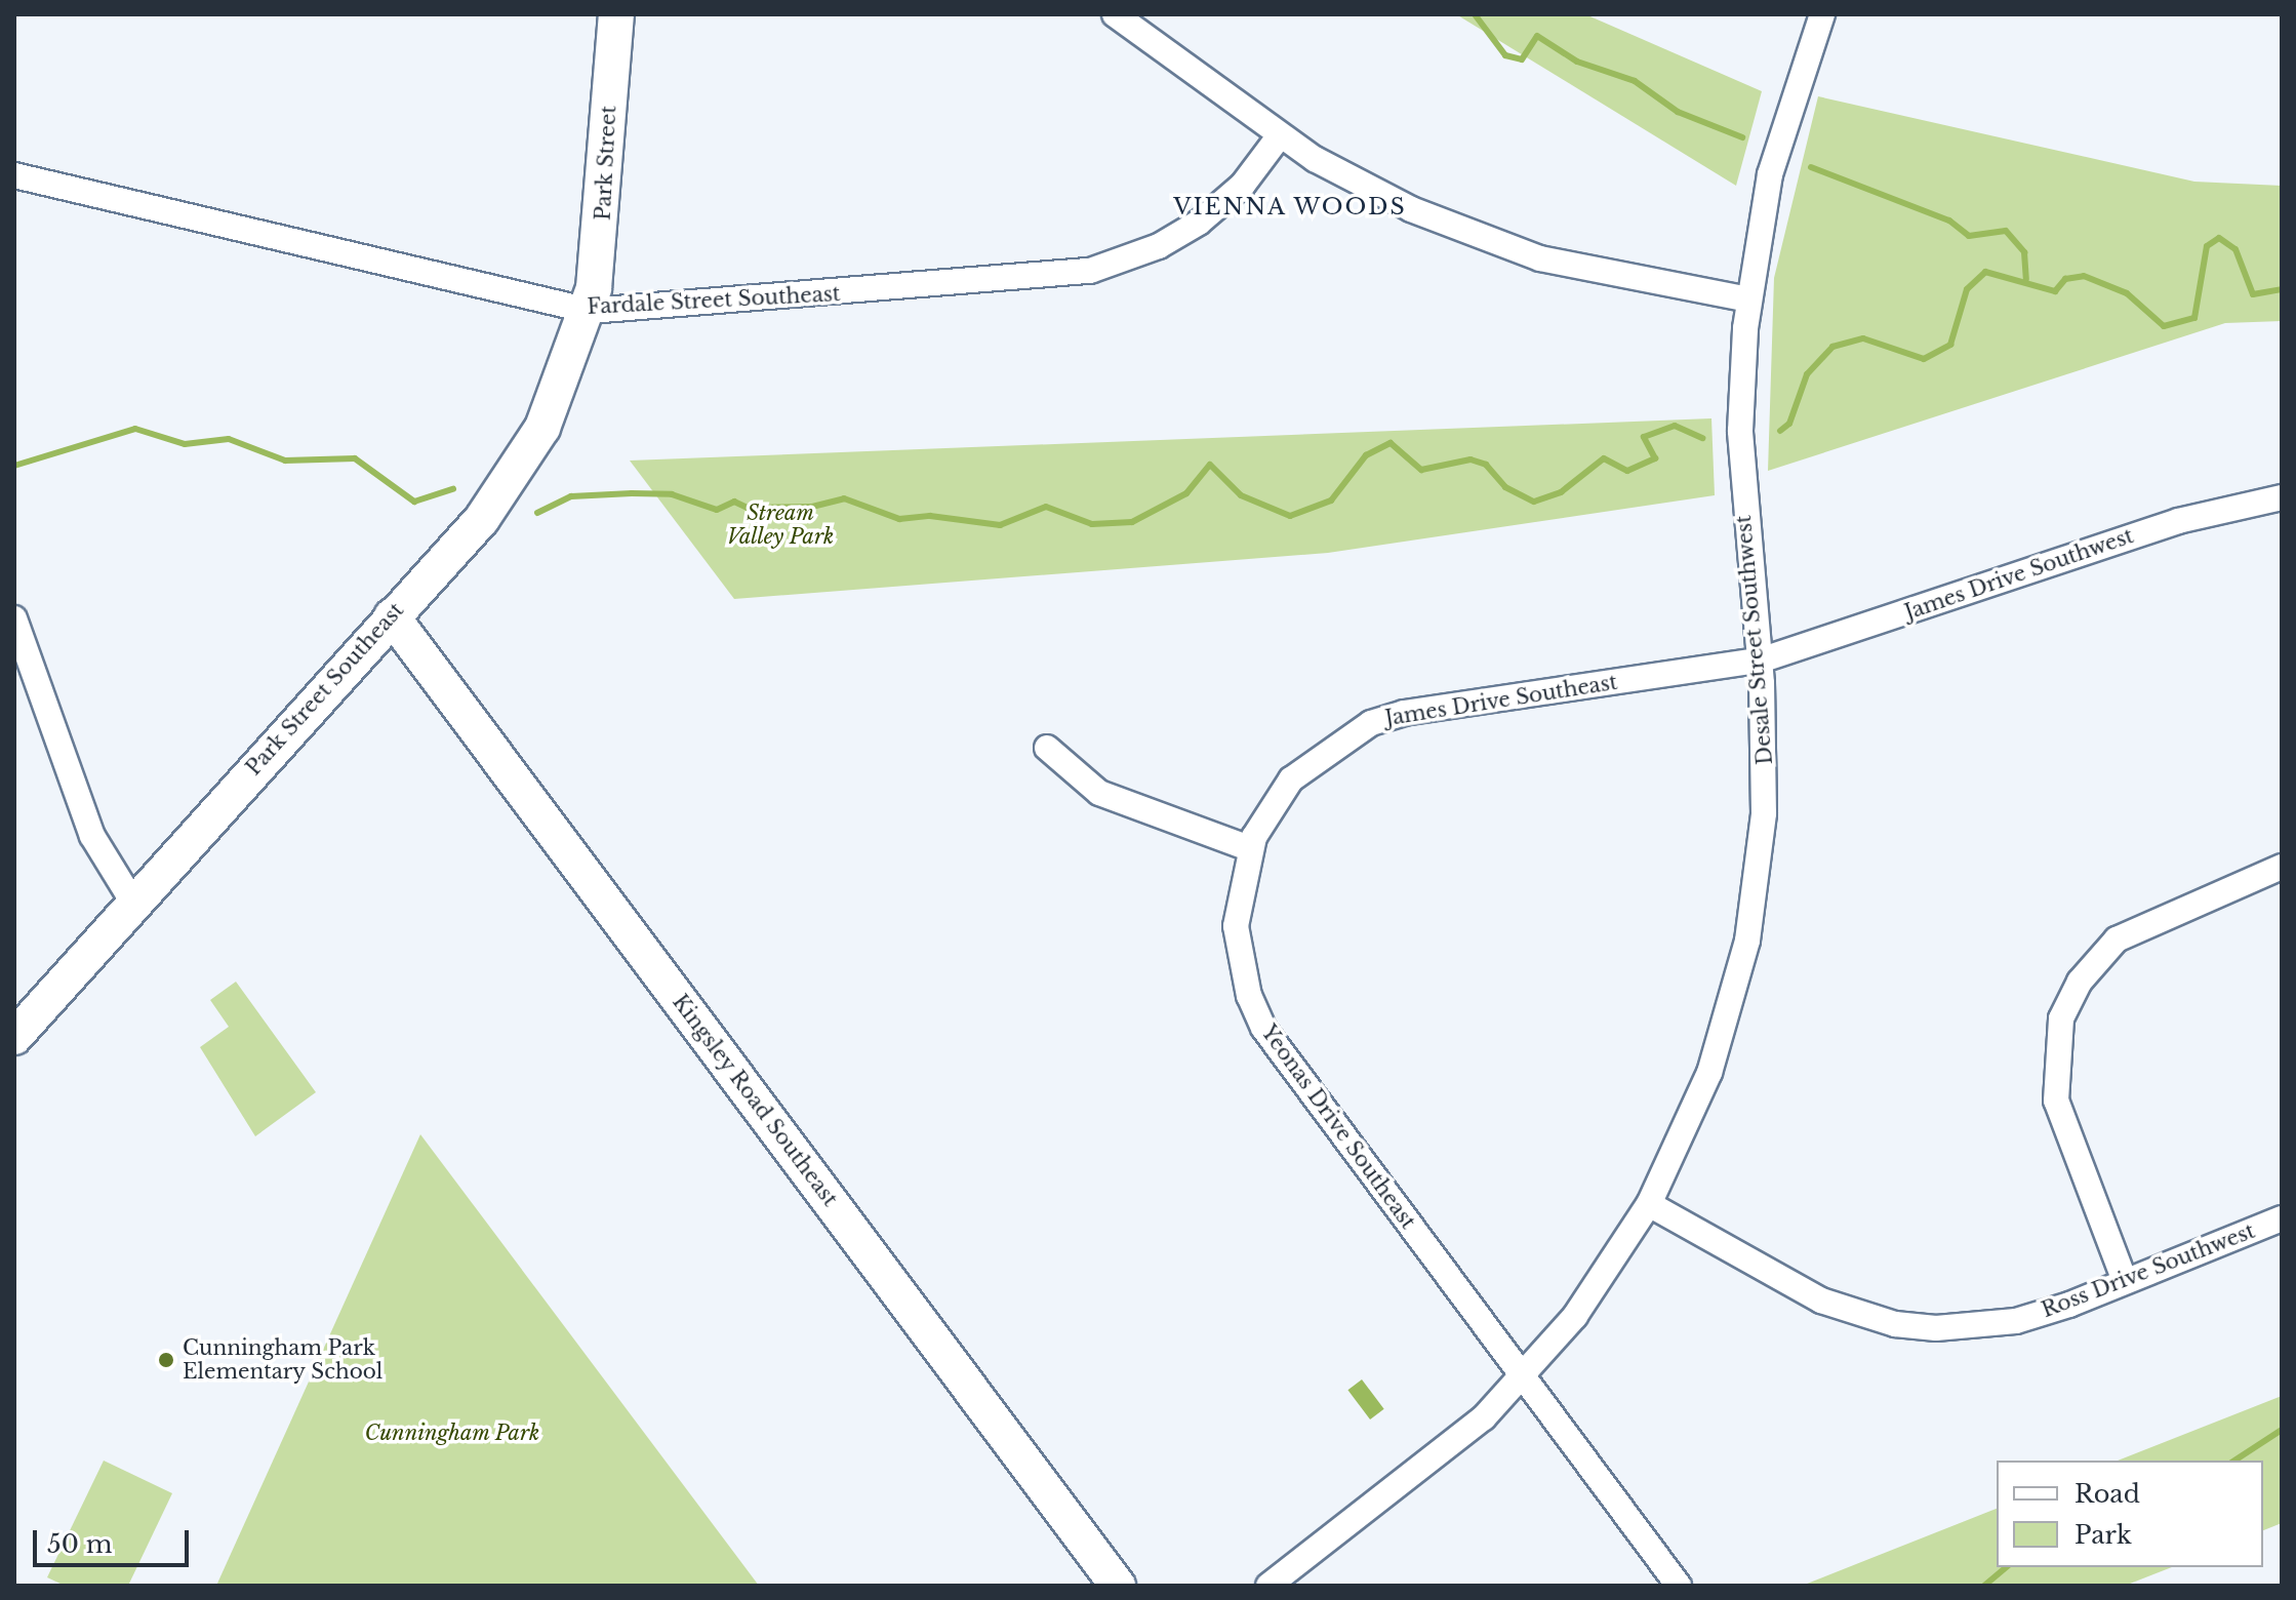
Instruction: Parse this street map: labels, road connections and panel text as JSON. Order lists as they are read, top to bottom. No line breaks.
{"streets":{"main road":["Park Street","Park Street Southeast","Kingsley Road Southeast"],"street":["Fardale Street Southeast","James Drive Southwest","Desale Street Southwest","James Drive Southeast","Yeonas Drive Southeast","Ross Drive Southwest"]},"crossings":[["Park Street","Fardale Street Southeast"],["Park Street","Park Street Southeast"],["Fardale Street Southeast","Park Street Southeast"],["James Drive Southwest","Desale Street Southwest"],["James Drive Southwest","James Drive Southeast"],["Desale Street Southwest","James Drive Southeast"],["Desale Street Southwest","Yeonas Drive Southeast"],["Desale Street Southwest","Ross Drive Southwest"],["Park Street Southeast","Kingsley Road Southeast"],["James Drive Southeast","Yeonas Drive Southeast"]],"districts":["VIENNA WOODS"],"parks":["Stream Valley Park","Cunningham Park"],"places":["Cunningham Park Elementary School"],"legend":["Road","Park"],"scale_bar":"50 m"}
